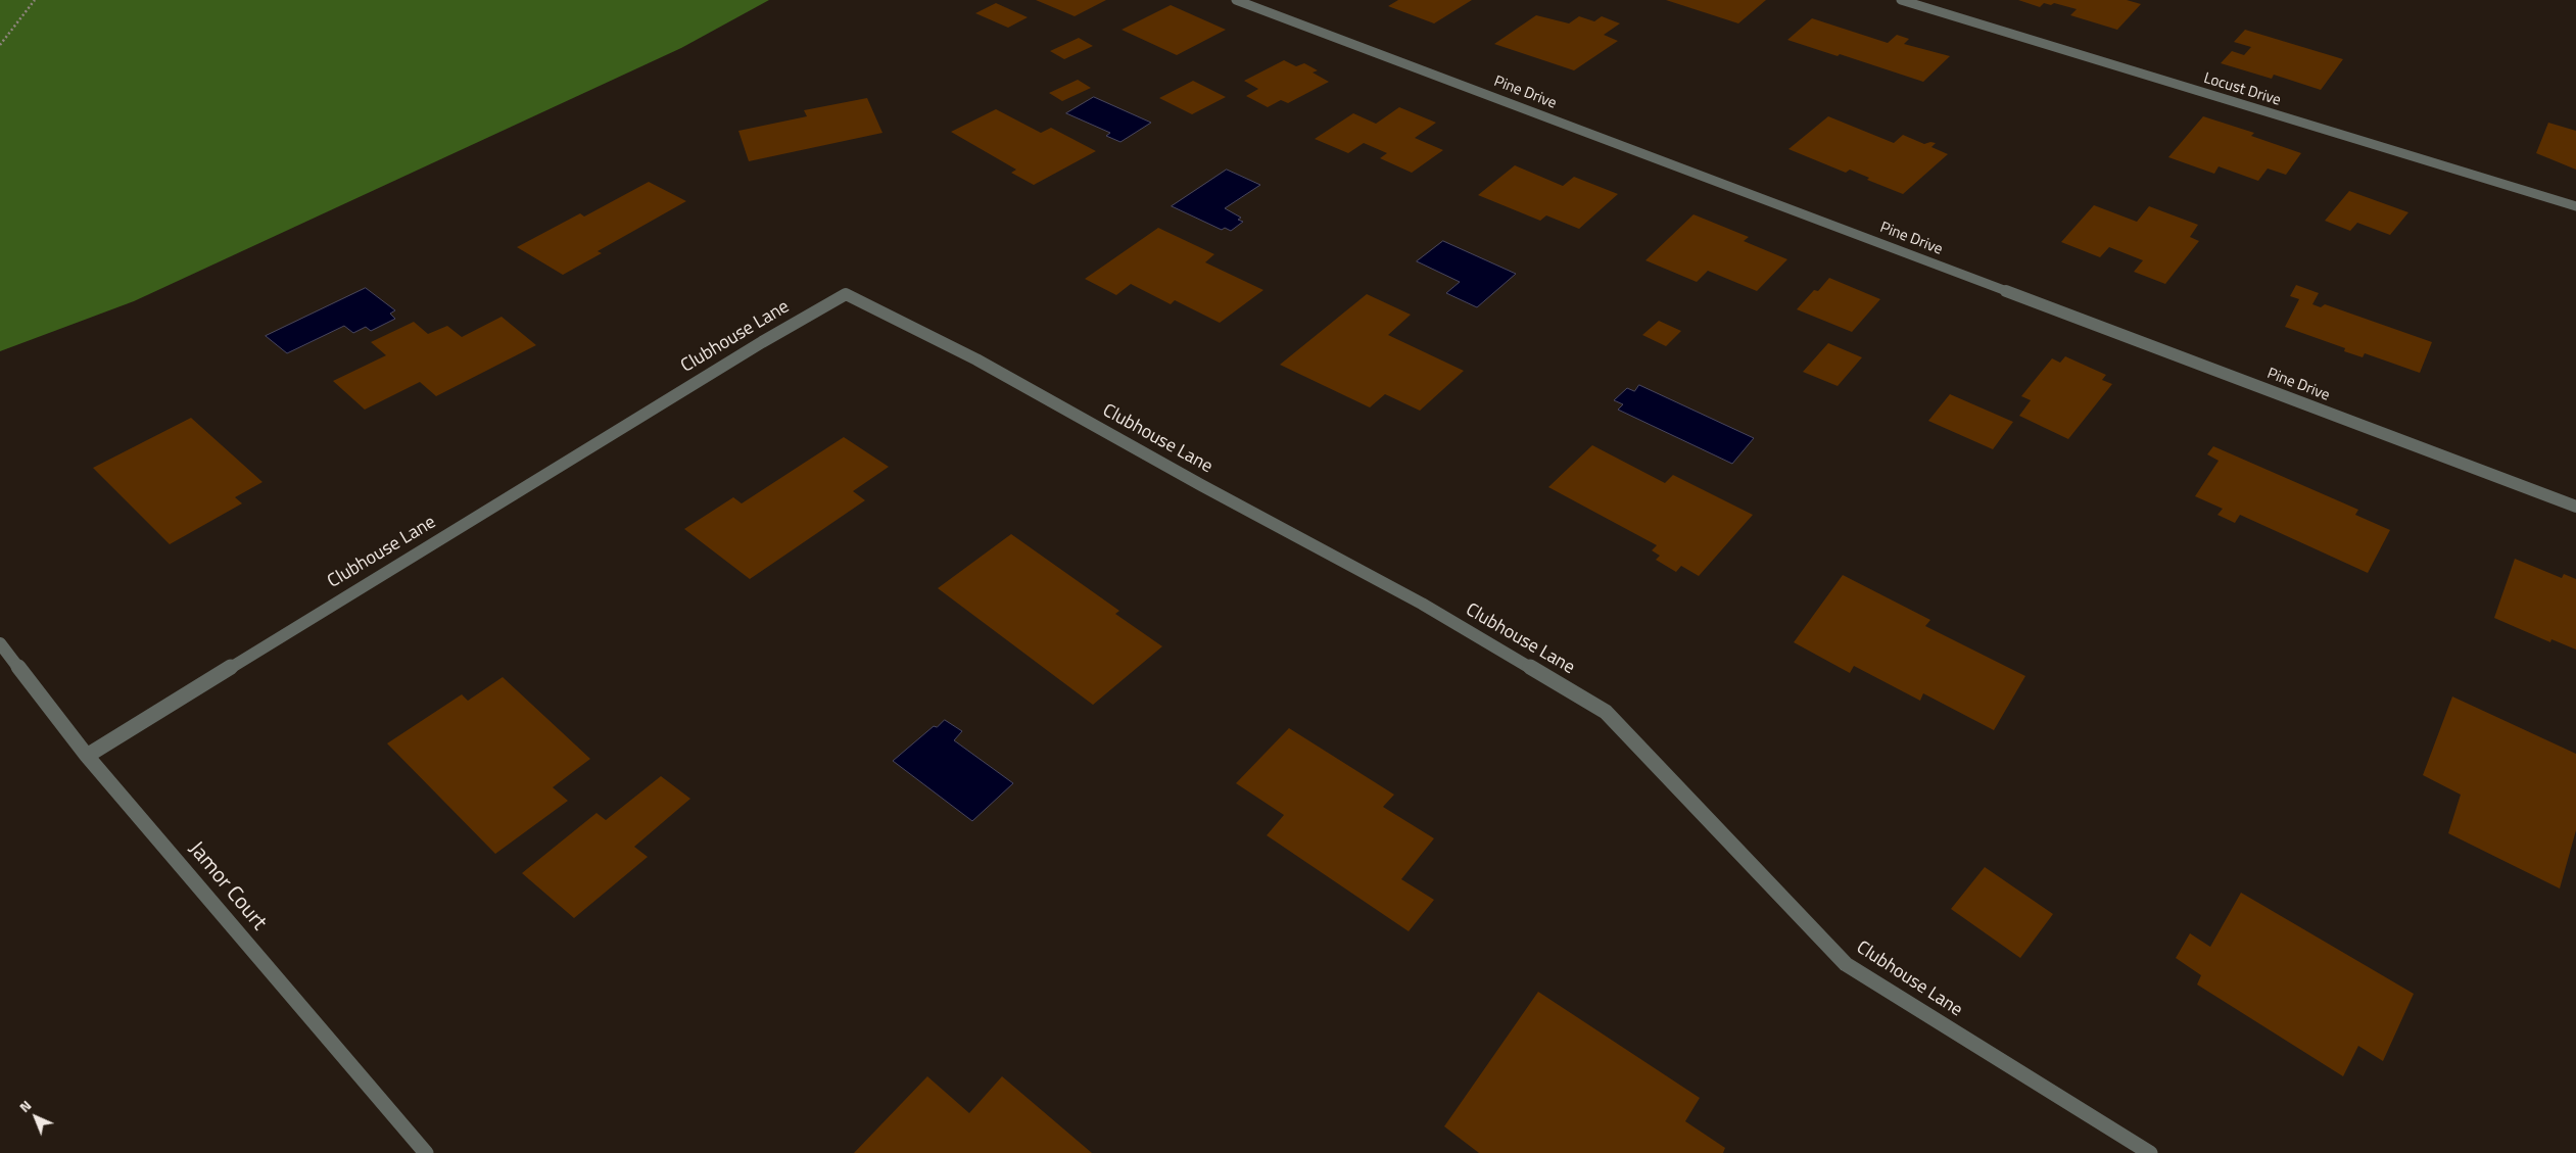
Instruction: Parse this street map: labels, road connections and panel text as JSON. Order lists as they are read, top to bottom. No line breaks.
{"streets":{"street":["Locust Drive","Pine Drive","Clubhouse Lane","Jamor Court"]},"crossings":[["Clubhouse Lane","Jamor Court"]],"north":"top left"}
